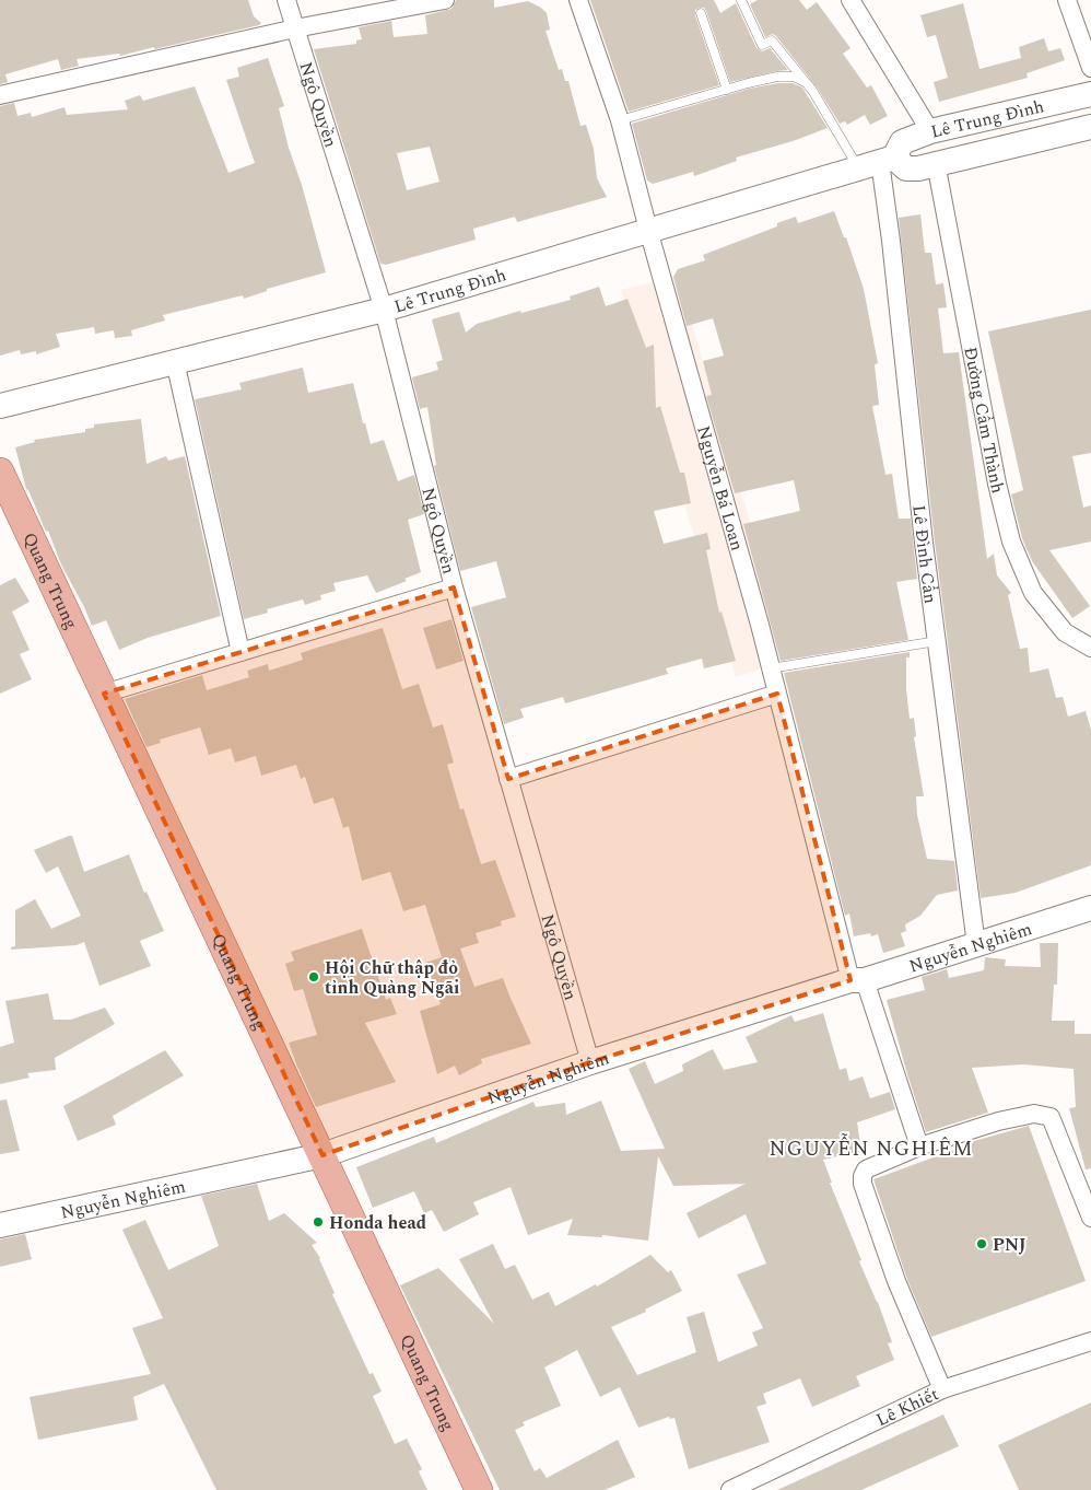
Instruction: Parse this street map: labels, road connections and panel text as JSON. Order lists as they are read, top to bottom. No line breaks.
{"streets":{"main road":["Lê Trung Đình","Quang Trung","Nguyễn Nghiêm"],"street":["Ngô Quyền","Đường Cẩm Thành","Nguyễn Bá Loan","Lê Đình Cẩn","Lê Khiết"]},"crossings":[["Ngô Quyền","Lê Trung Đình"],["Ngô Quyền","Nguyễn Nghiêm"],["Lê Trung Đình","Đường Cẩm Thành"],["Lê Trung Đình","Nguyễn Bá Loan"],["Lê Trung Đình","Lê Đình Cẩn"],["Nguyễn Bá Loan","Nguyễn Nghiêm"],["Lê Đình Cẩn","Nguyễn Nghiêm"],["Quang Trung","Nguyễn Nghiêm"]],"districts":["NGUYỄN NGHIÊM"],"places":["Hội Chữ thập đỏ tỉnh Quảng Ngãi","Honda head","PNJ"]}
